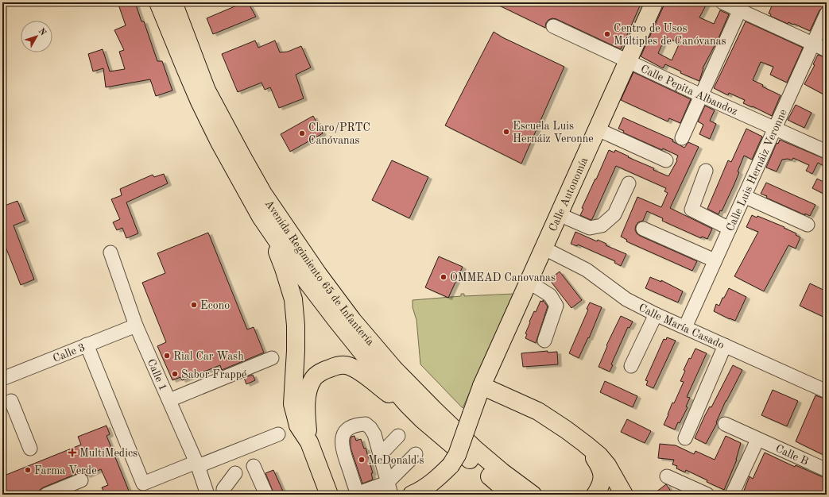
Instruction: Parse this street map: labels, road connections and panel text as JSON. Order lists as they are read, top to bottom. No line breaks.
{"streets":{"main road":["Calle Autonomía","Avenida Regimiento 65 de Infantería"],"street":["Calle Pepita Albandoz","Calle Luis Hernáiz Veronne","Calle María Casado","Calle 3","Calle 1","Calle B"]},"crossings":[["Calle Pepita Albandoz","Calle Luis Hernáiz Veronne"],["Calle Pepita Albandoz","Calle Autonomía"],["Calle Luis Hernáiz Veronne","Calle María Casado"],["Calle Autonomía","Calle María Casado"],["Calle 3","Calle 1"]],"places":{"other":["Centro de Usos Múltiples de Canóvanas","Escuela Luis Hernáiz Veronne","Claro/PRTC Canóvanas","OMMEAD Canovanas","Econo","Rial Car Wash","Sabor Frappé","McDonald's","Farma Verde"],"health":["MultiMedics"]},"north":"top right"}
